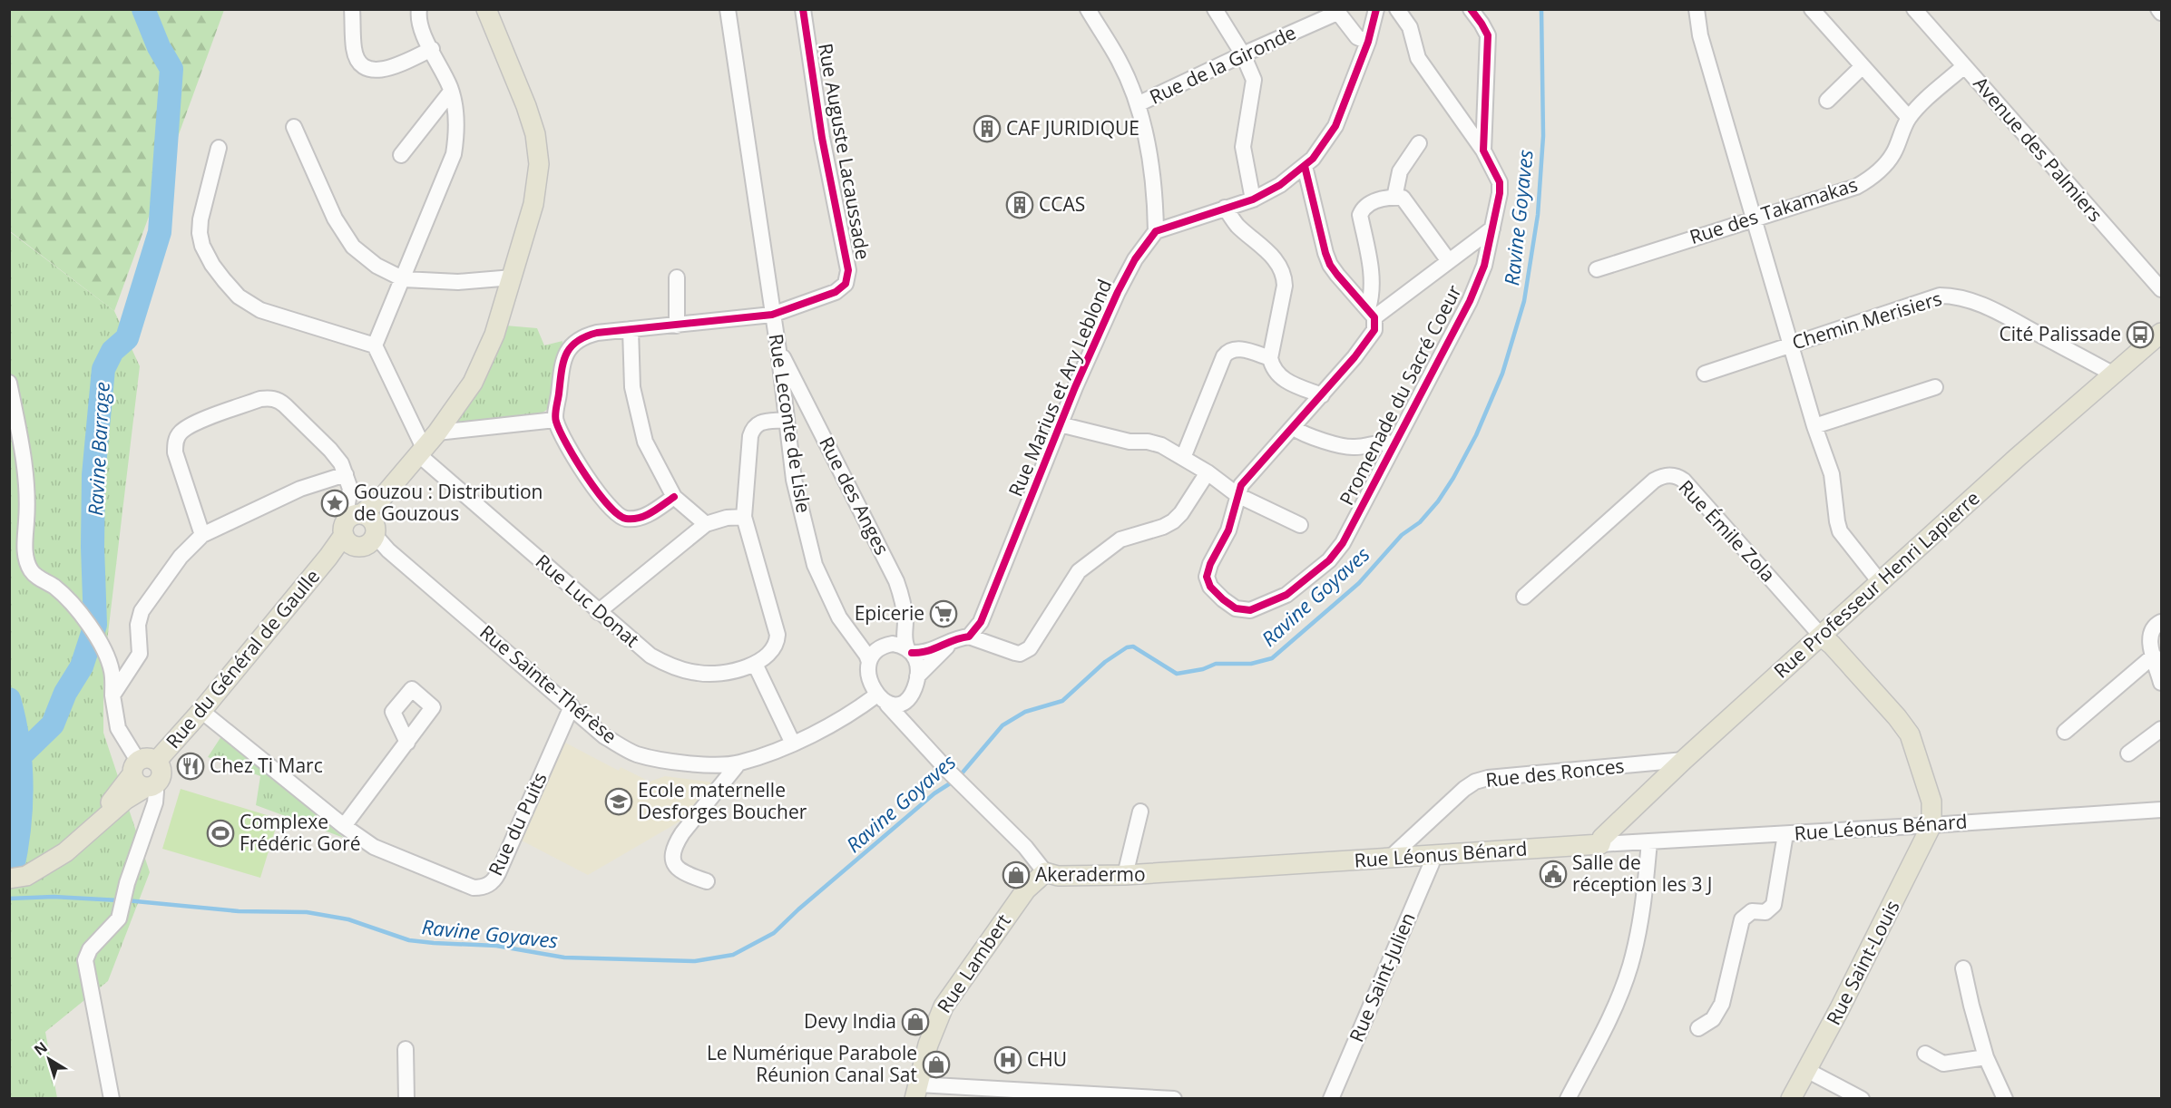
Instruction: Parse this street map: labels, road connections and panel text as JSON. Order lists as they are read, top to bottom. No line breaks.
{"streets":{"main road":["Rue Professeur Henri Lapierre","Rue du Général de Gaulle","Rue Léonus Bénard","Rue Saint-Louis","Rue Lambert"],"street":["Rue de la Gironde","Avenue des Palmiers","Rue Auguste Lacaussade","Rue des Takamakas","Chemin Merisiers","Rue Marius et Ary Leblond","Promenade du Sacré Coeur","Rue Leconte de Lisle","Rue des Anges","Rue Émile Zola","Rue Luc Donat","Rue Sainte-Thérèse","Rue des Ronces","Rue du Puits","Rue Saint-Julien"]},"crossings":[["Avenue des Palmiers","Rue des Takamakas"],["Rue Auguste Lacaussade","Rue Leconte de Lisle"],["Chemin Merisiers","Rue Professeur Henri Lapierre"],["Rue Marius et Ary Leblond","Rue Leconte de Lisle"],["Rue Marius et Ary Leblond","Rue des Anges"],["Rue Marius et Ary Leblond","Rue Sainte-Thérèse"],["Rue Leconte de Lisle","Rue des Anges"],["Rue Leconte de Lisle","Rue Sainte-Thérèse"],["Rue des Anges","Rue Sainte-Thérèse"],["Rue Émile Zola","Rue Professeur Henri Lapierre"],["Rue Professeur Henri Lapierre","Rue des Ronces"],["Rue Professeur Henri Lapierre","Rue Léonus Bénard"],["Rue Luc Donat","Rue du Général de Gaulle"],["Rue du Général de Gaulle","Rue Sainte-Thérèse"],["Rue du Général de Gaulle","Rue du Puits"],["Rue Sainte-Thérèse","Rue du Puits"],["Rue des Ronces","Rue Léonus Bénard"],["Rue Léonus Bénard","Rue Saint-Louis"],["Rue Léonus Bénard","Rue Lambert"],["Rue Léonus Bénard","Rue Saint-Julien"]],"water":["Ravine Goyaves","Ravine Barrage"],"places":{"building":["CAF JURIDIQUE","CCAS"],"bus stop":["Cité Palissade"],"place":["Gouzou : Distribution de Gouzous"],"supermarket":["Epicerie"],"restaurant":["Chez Ti Marc"],"school or university":["Ecole maternelle Desforges Boucher"],"sports":["Complexe Frédéric Goré"],"public building":["Salle de réception les 3 J"],"shop":["Akeradermo","Devy India","Le Numérique Parabole Réunion Canal Sat"],"hospital":["CHU"]},"north":"top left"}
